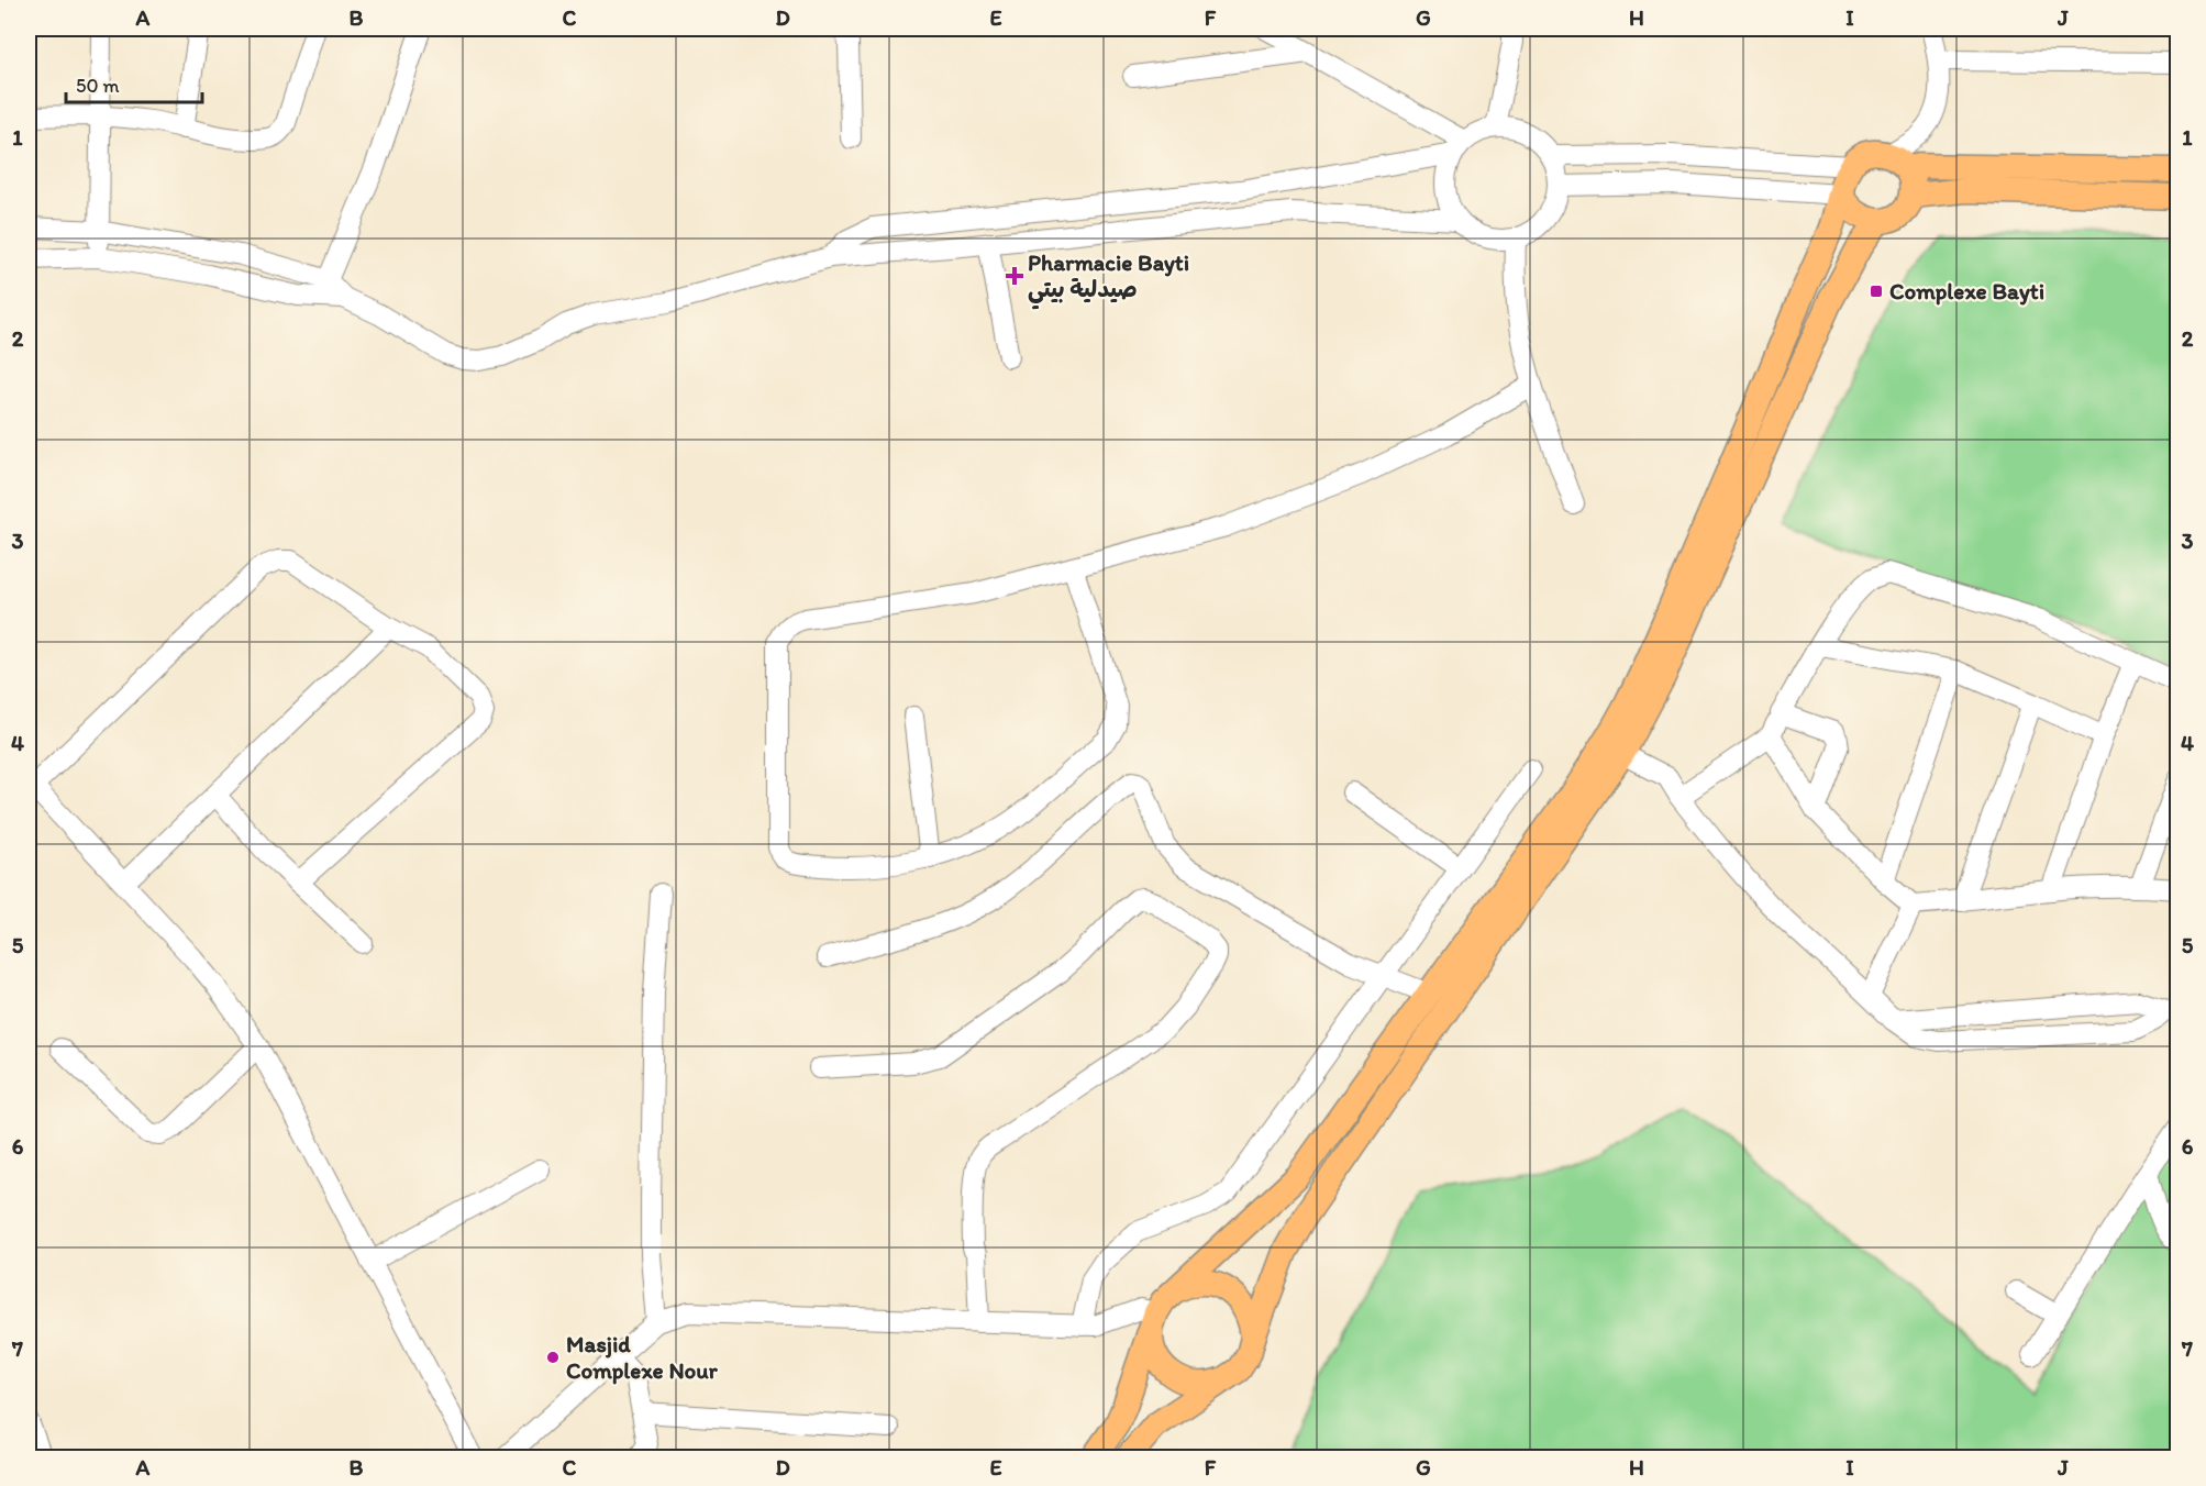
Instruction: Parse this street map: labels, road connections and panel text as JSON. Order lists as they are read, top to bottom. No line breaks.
{"places":{"health":["Pharmacie Bayti صيدلية بيتي"],"transit":["Complexe Bayti"],"other":["Masjid Complexe Nour"]},"scale_bar":"50 m","grid":{"columns":["A","B","C","D","E","F","G","H","I","J"],"rows":["1","2","3","4","5","6","7"]}}
